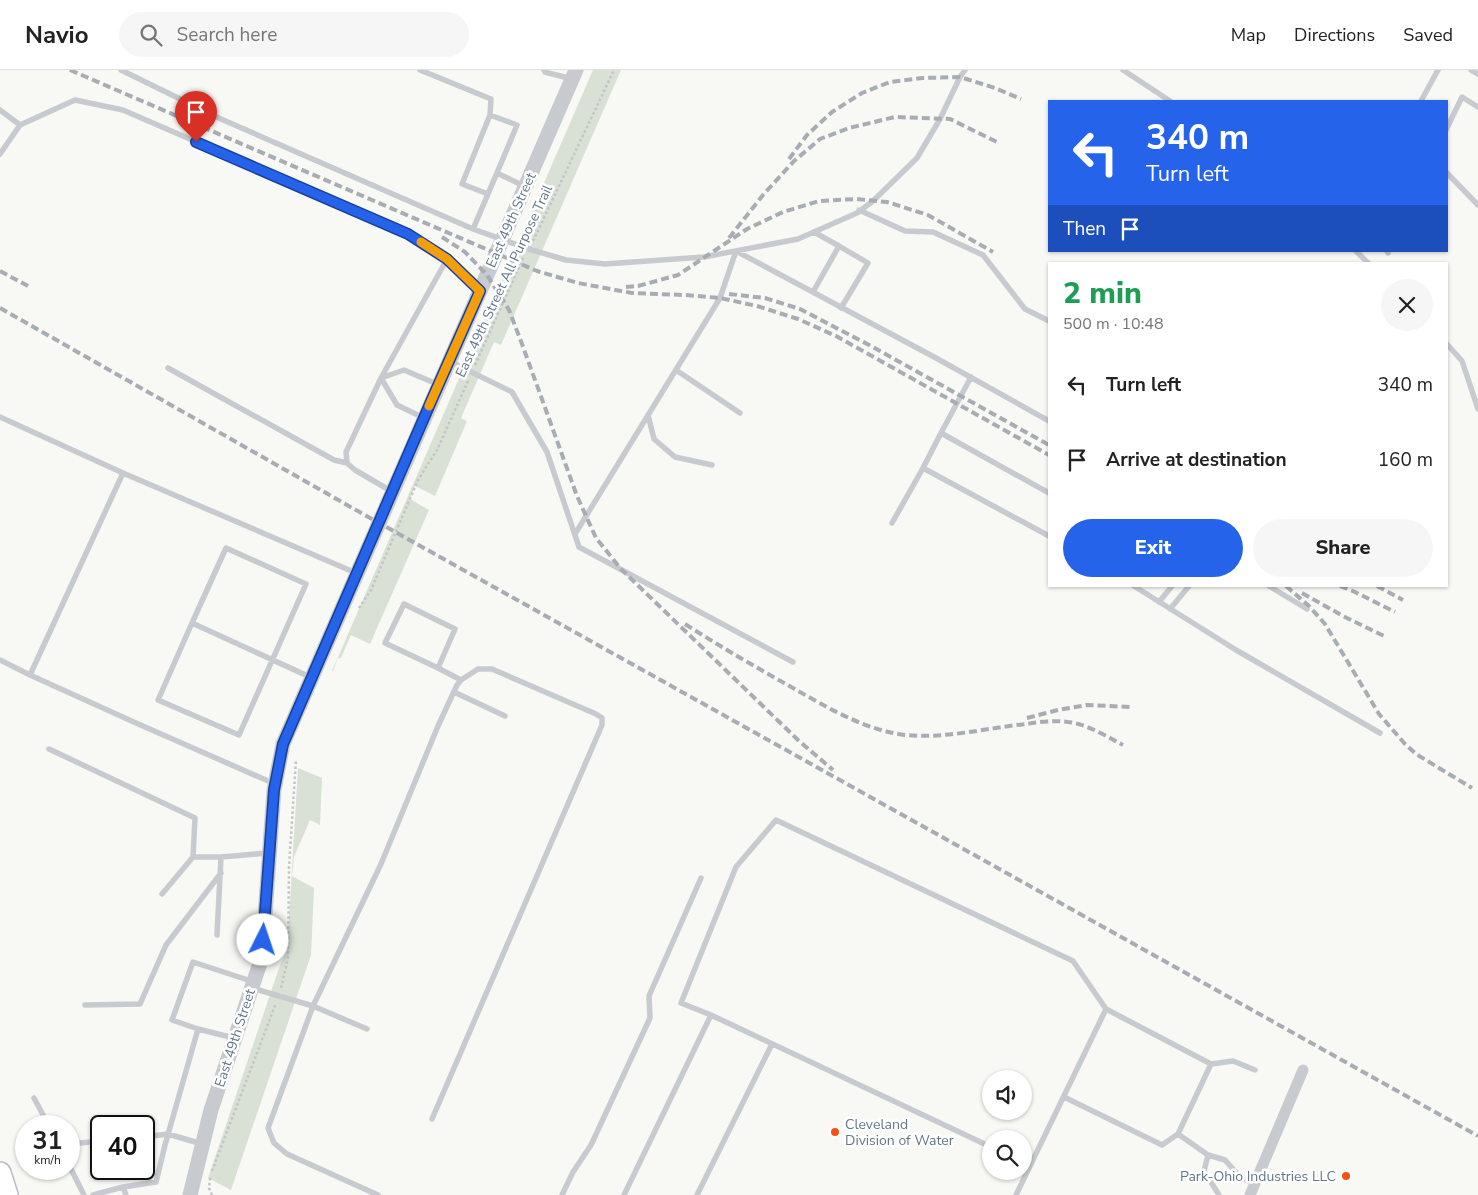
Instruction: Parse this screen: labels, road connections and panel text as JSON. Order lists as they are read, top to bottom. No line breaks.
{"streets":{"street":["East 49th Street"],"path":["East 49th Street All Purpose Trail"]},"places":["Cleveland Division of Water","Park-Ohio Industries LLC"],"page":{"header":"Navio","search":"Search here","nav":["Map","Directions","Saved"],"turn":["340 m","Turn left"],"then":"Then","heading":["2 min","500 m · 10:48"],"list":[{"name":"Turn left","value":"340 m"},{"name":"Arrive at destination","value":"160 m"}],"buttons":["Exit","Share"],"speed":"31 km/h","limit":"40"}}
